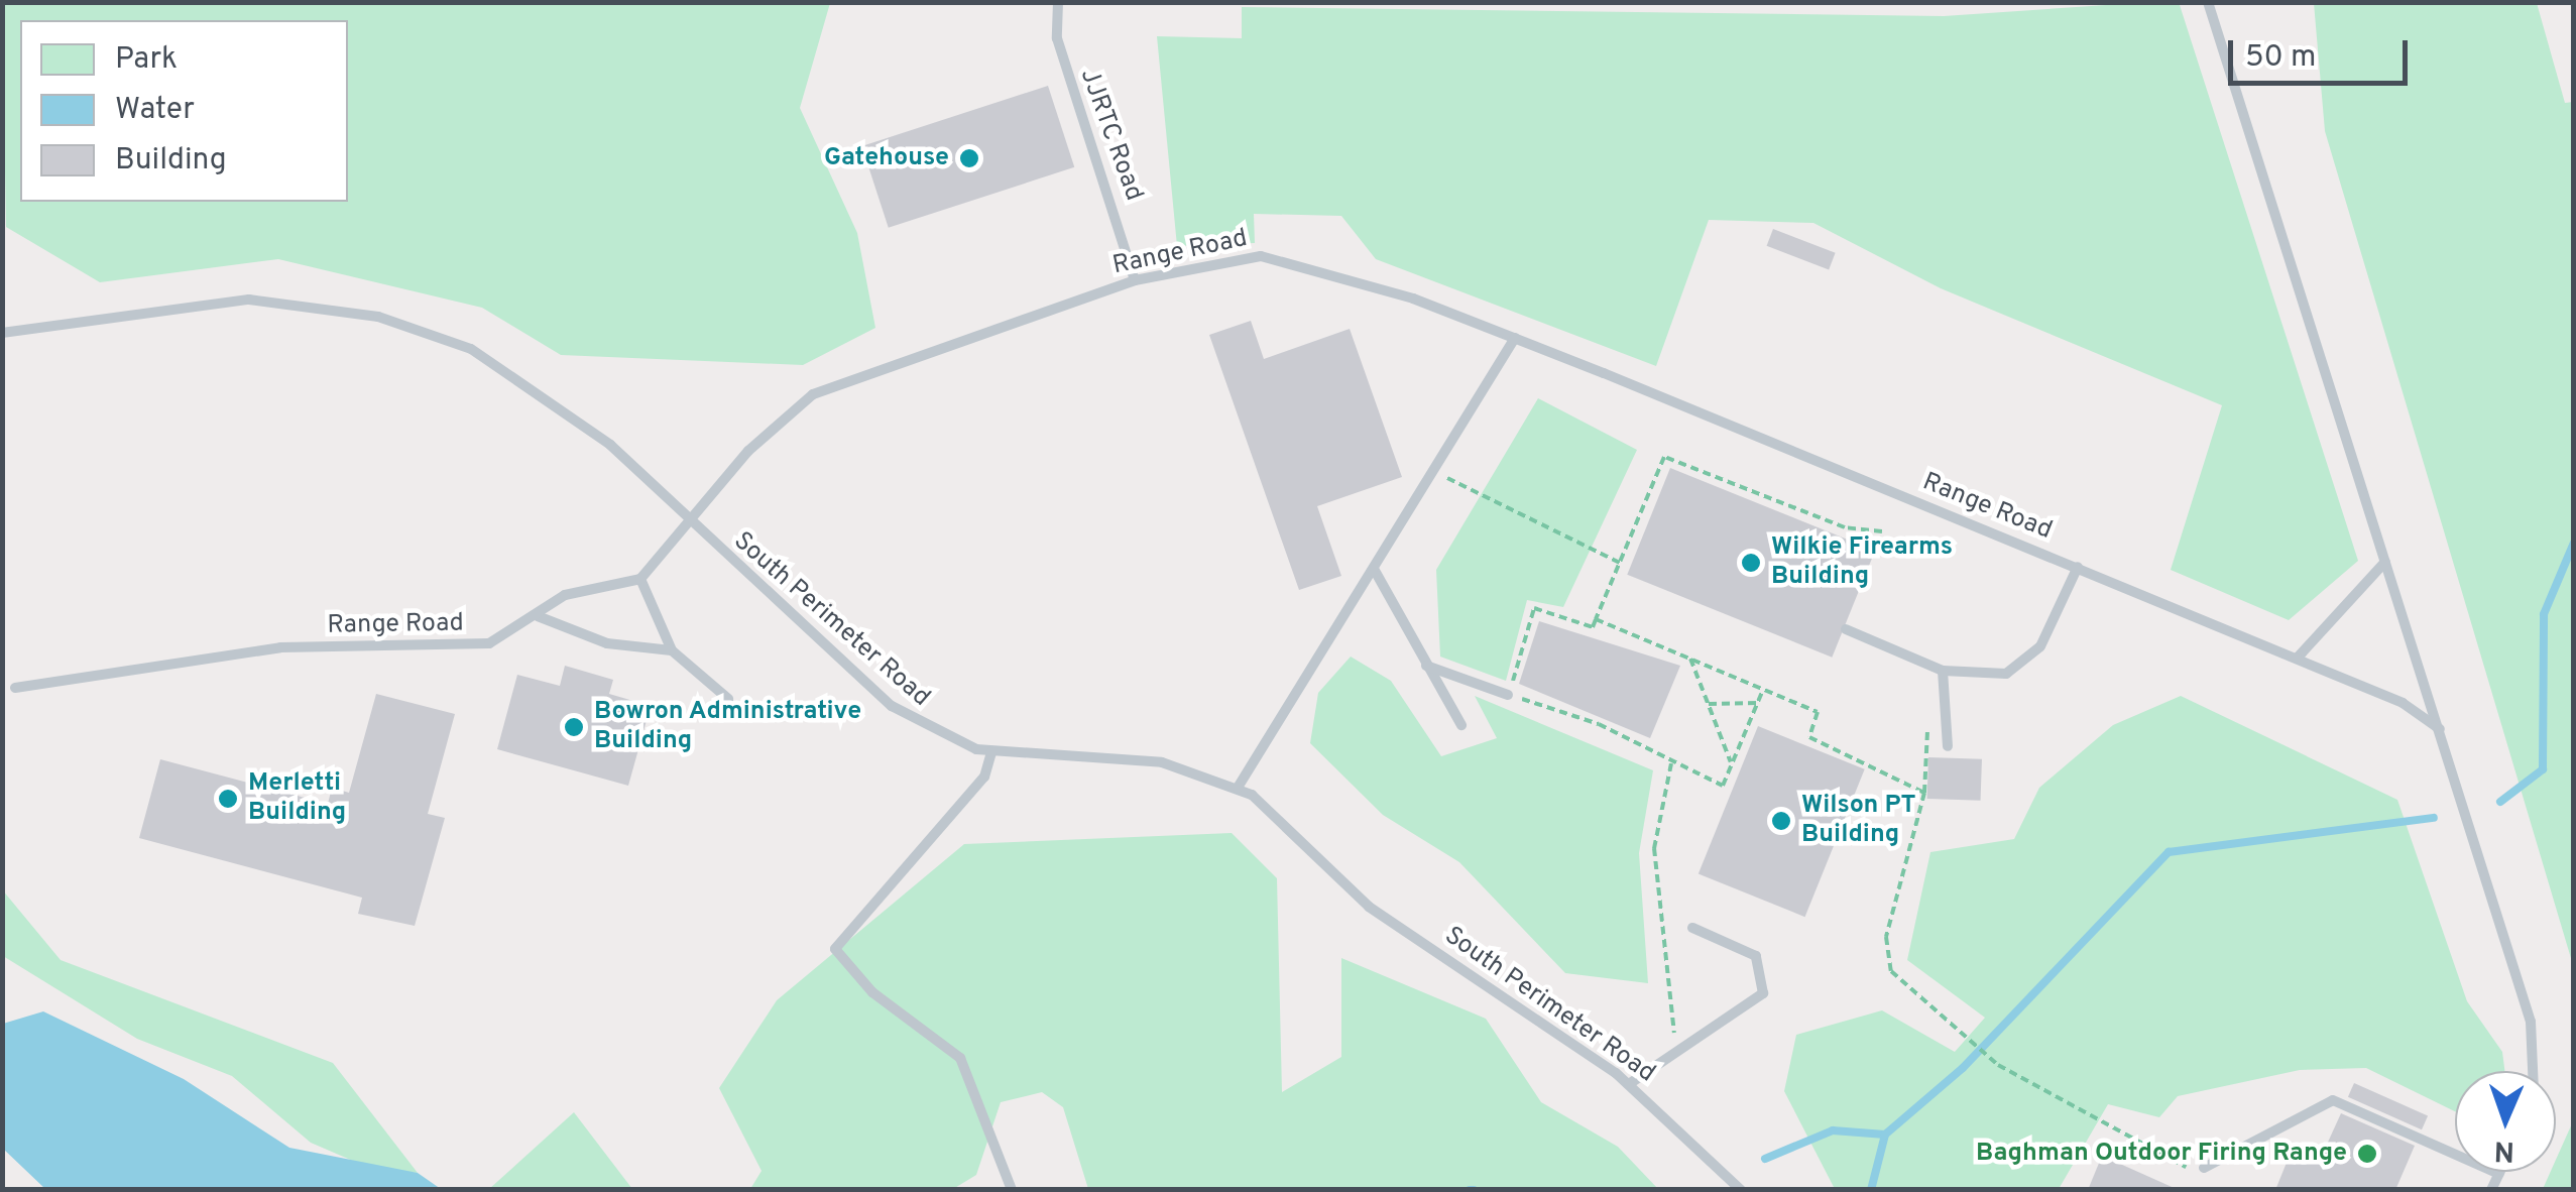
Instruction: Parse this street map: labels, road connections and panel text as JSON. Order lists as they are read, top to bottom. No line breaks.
{"streets":{"lane":["JJRTC Road","Range Road","South Perimeter Road"]},"crossings":[["JJRTC Road","Range Road"],["Range Road","South Perimeter Road"]],"places":["Gatehouse","Wilkie Firearms Building","Bowron Administrative Building","Merletti Building","Wilson PT Building","Baghman Outdoor Firing Range"],"legend":["Park","Water","Building"],"scale_bar":"50 m","north":"bottom"}
